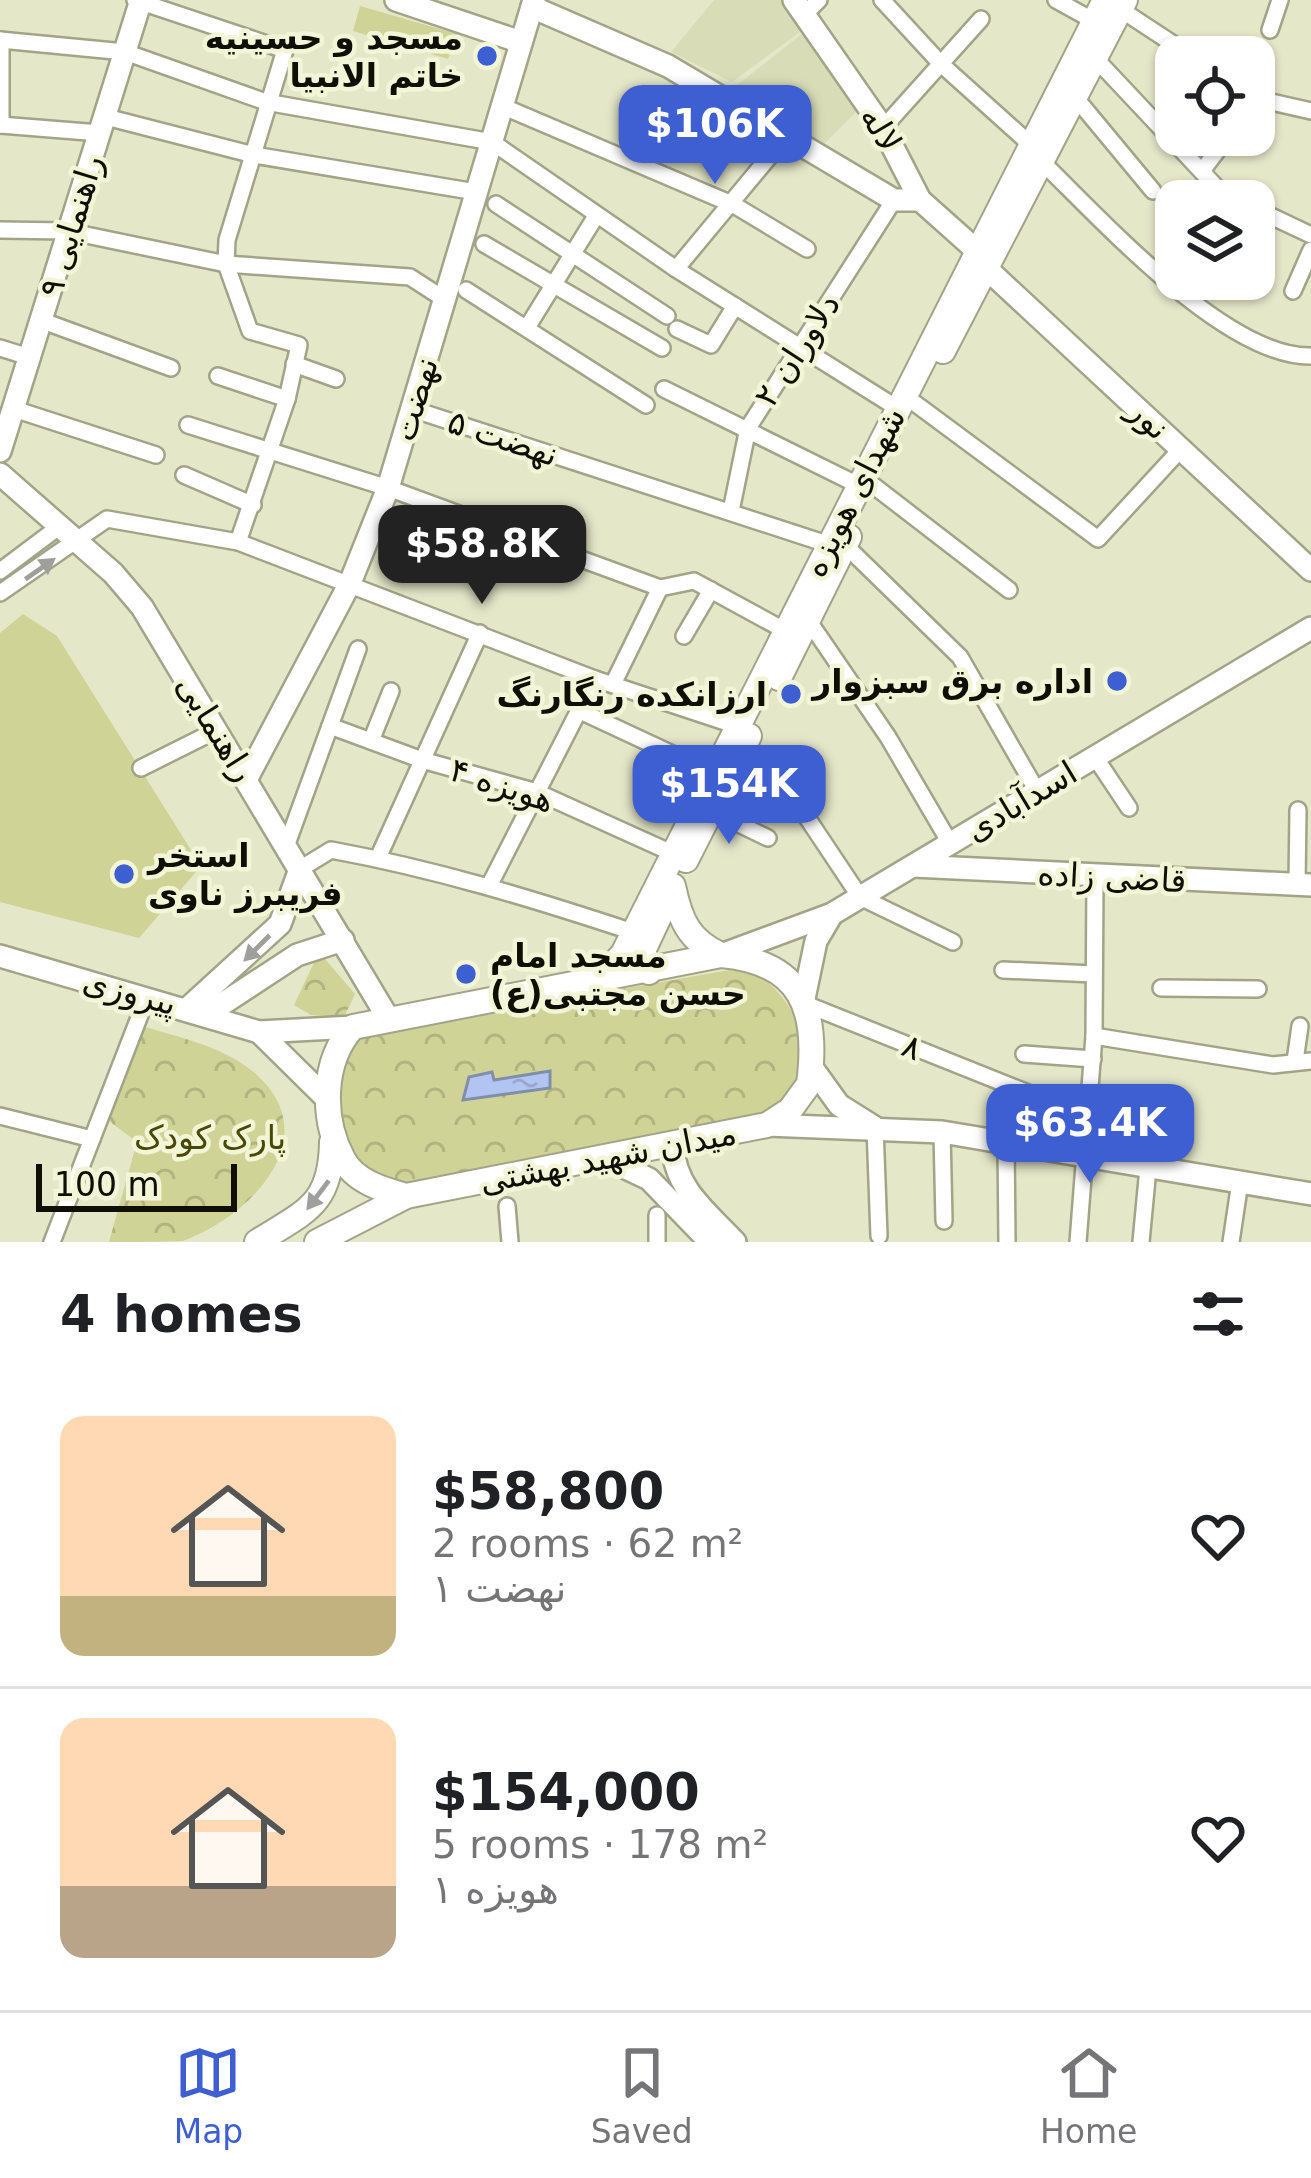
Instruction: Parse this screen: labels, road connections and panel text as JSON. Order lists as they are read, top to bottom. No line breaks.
{"streets":{"main road":["شهدای هویزه","میدان شهید بهشتی"],"street":["لاله","راهنمایی ۹","دلاوران ۲","نهضت","نور","نهضت ۵","راهنمایی","هویزه ۴","اسدآبادی","قاضی زاده","پیروزی","۸"]},"crossings":[["لاله","نور"],["لاله","شهدای هویزه"],["دلاوران ۲","نهضت ۵"],["نهضت","نهضت ۵"],["نهضت","راهنمایی"],["نور","شهدای هویزه"],["نهضت ۵","شهدای هویزه"],["شهدای هویزه","راهنمایی"],["شهدای هویزه","هویزه ۴"],["اسدآبادی","قاضی زاده"]],"parks":["پارک کودک"],"places":["مسجد و حسینیه خاتم الانبیا","اداره برق سبزوار","ارزانکده رنگارنگ","استخر فریبرز ناوی","مسجد امام حسن مجتبی(ع)"],"scale_bar":"100 m","page":{"price":["$106K","$58.8K","$154K","$63.4K"],"scale":"100 m","heading":"4 homes","list":[{"name":"$58,800","note":"2 rooms · 62 m² · نهضت ۱"},{"name":"$154,000","note":"5 rooms · 178 m² · هویزه ۱"}],"tabs":["Map","Saved","Home"]}}
